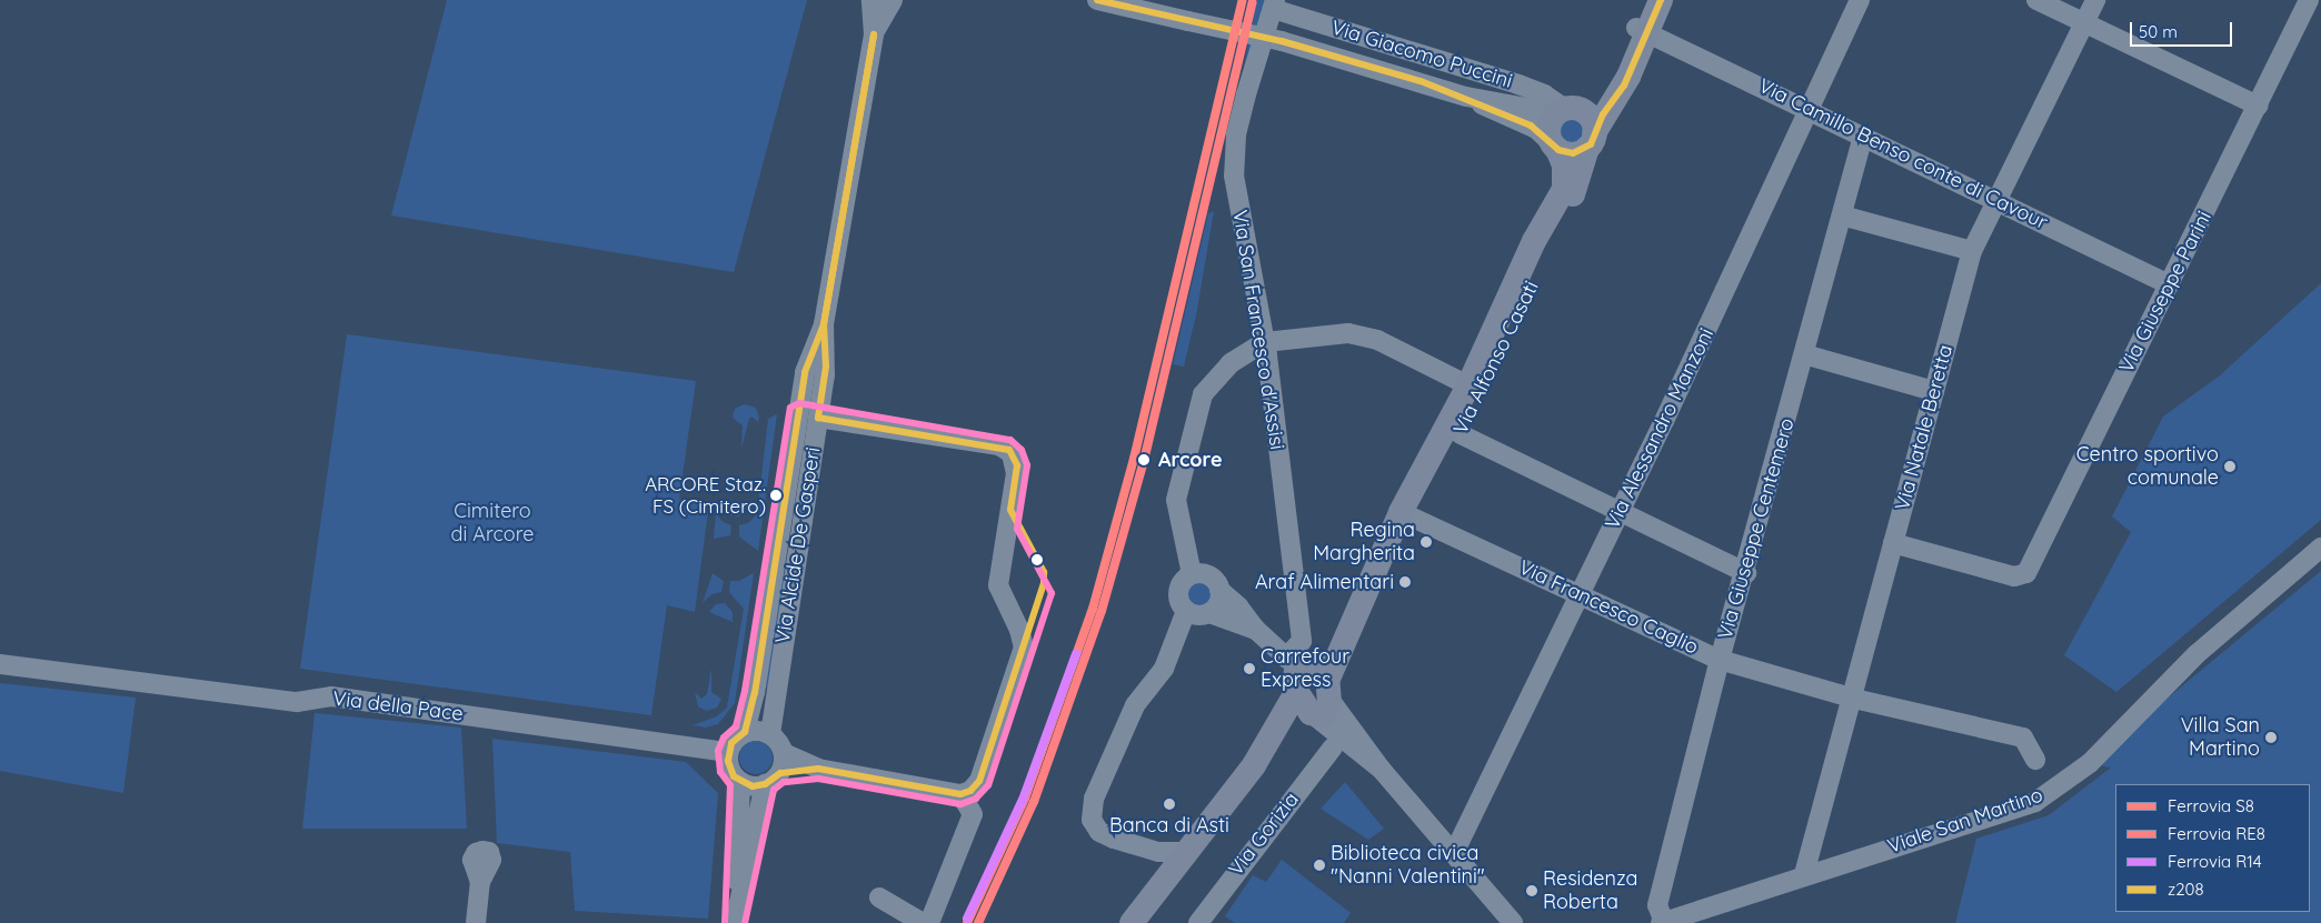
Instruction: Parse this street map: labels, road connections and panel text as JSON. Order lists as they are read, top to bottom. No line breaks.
{"streets":{"main road":["Via Alfonso Casati"],"street":["Via Giacomo Puccini","Via Camillo Benso conte di Cavour","Via Giuseppe Parini","Via San Francesco d'Assisi","Via Natale Beretta","Via Alessandro Manzoni","Via Giuseppe Centemero","Via Alcide De Gasperi","Via Francesco Caglio","Via della Pace","Viale San Martino","Via Gorizia"]},"crossings":[["Via Giacomo Puccini","Via San Francesco d'Assisi"],["Via Giacomo Puccini","Via Alfonso Casati"],["Via Camillo Benso conte di Cavour","Via Giuseppe Parini"],["Via Camillo Benso conte di Cavour","Via Alfonso Casati"],["Via Camillo Benso conte di Cavour","Via Natale Beretta"],["Via Camillo Benso conte di Cavour","Via Alessandro Manzoni"],["Via Camillo Benso conte di Cavour","Via Giuseppe Centemero"],["Via Giuseppe Parini","Via Natale Beretta"],["Via San Francesco d'Assisi","Via Alfonso Casati"],["Via Alfonso Casati","Via Francesco Caglio"],["Via Natale Beretta","Via Francesco Caglio"],["Via Natale Beretta","Viale San Martino"],["Via Alessandro Manzoni","Via Francesco Caglio"],["Via Giuseppe Centemero","Via Francesco Caglio"],["Via Giuseppe Centemero","Viale San Martino"],["Via Alcide De Gasperi","Via della Pace"]],"parks":["Cimitero di Arcore"],"places":["Arcore","Centro sportivo comunale","ARCORE Staz. FS (Cimitero)","Regina Margherita","Araf Alimentari","Carrefour Express","Villa San Martino","Banca di Asti","Biblioteca civica \"Nanni Valentini\"","Residenza Roberta"],"lines":["rail line S8","transit line z208","rail line RE8","rail line R14"],"legend":["Ferrovia S8","Ferrovia RE8","Ferrovia R14","z208"],"scale_bar":"50 m"}
